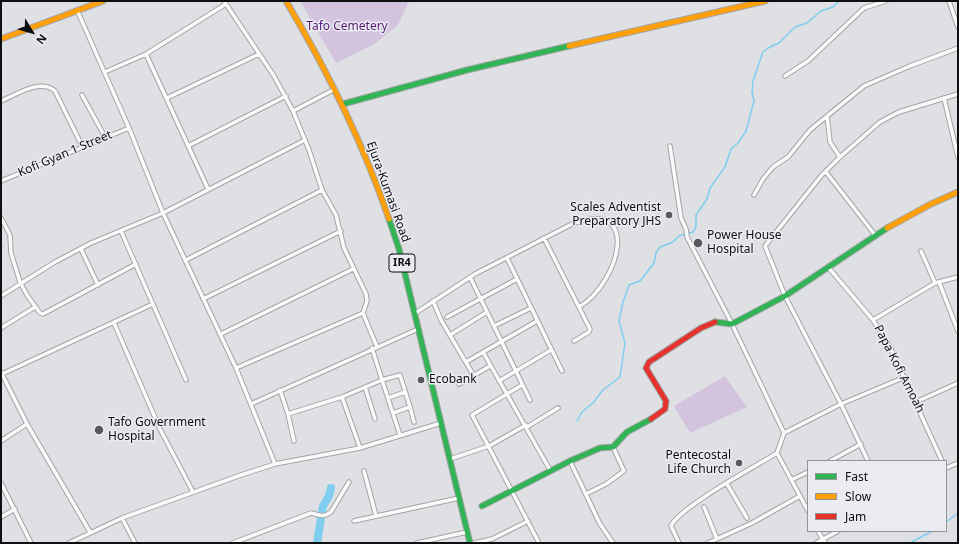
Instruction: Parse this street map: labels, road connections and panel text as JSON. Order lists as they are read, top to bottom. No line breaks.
{"streets":{"street":["Kofi Gyan 1 Street","Ejura-Kumasi Road","IR4","Papa Kofi Amoah"]},"parks":["Tafo Cemetery"],"places":["Scales Adventist Preparatory JHS","Power House Hospital","Ecobank","Tafo Government Hospital","Pentecostal Life Church"],"legend":["Fast","Slow","Jam"],"north":"bottom right"}
